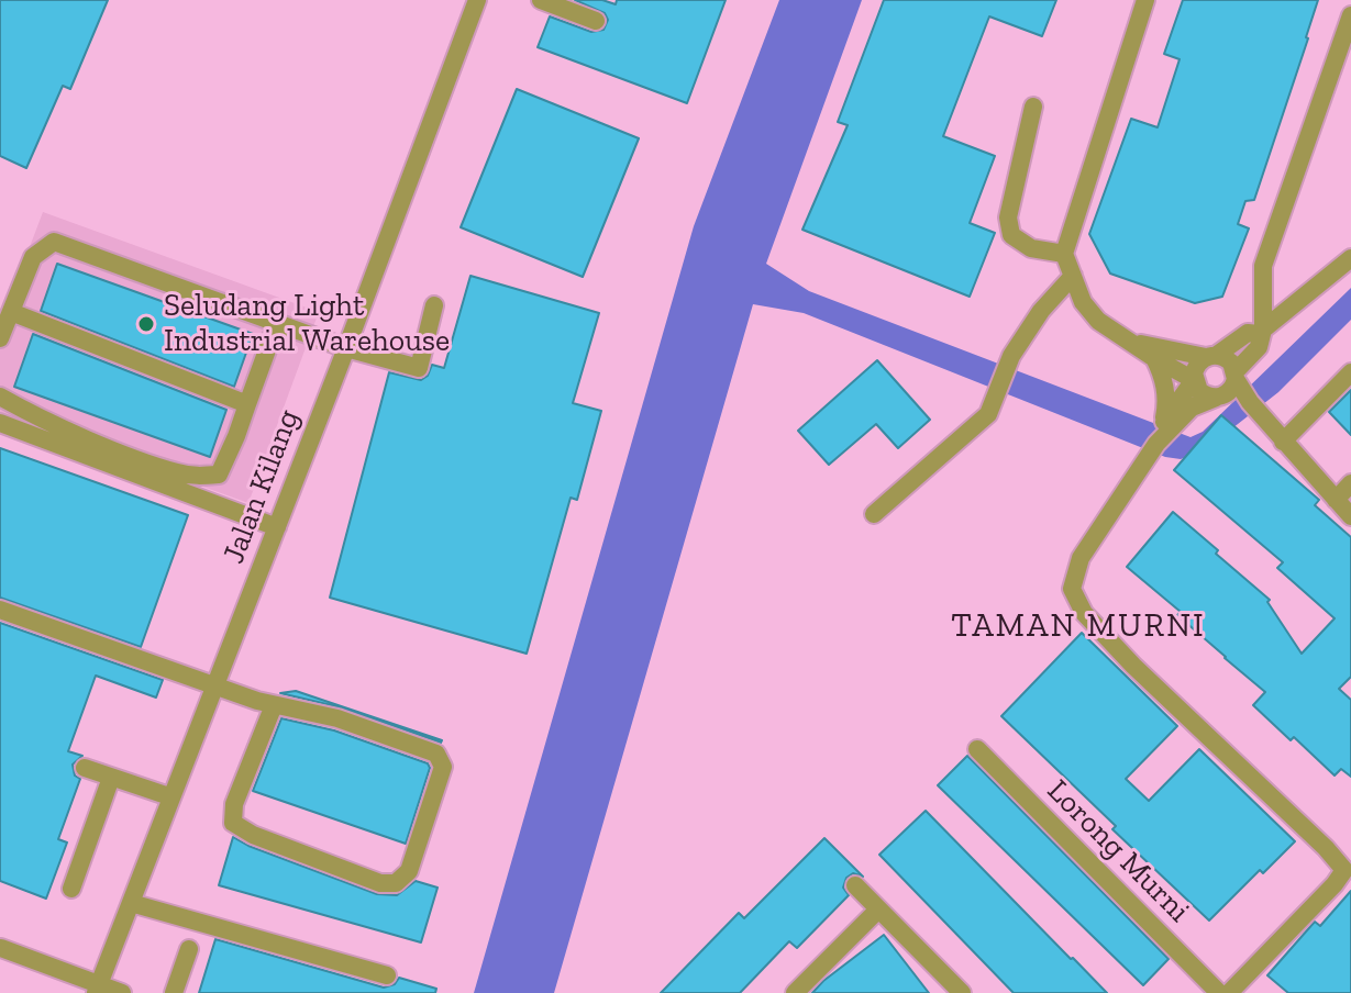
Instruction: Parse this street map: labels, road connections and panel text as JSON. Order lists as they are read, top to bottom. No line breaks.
{"streets":{"street":["Jalan Kilang","Lorong Murni"]},"districts":["TAMAN MURNI"],"places":["Seludang Light Industrial Warehouse"]}
